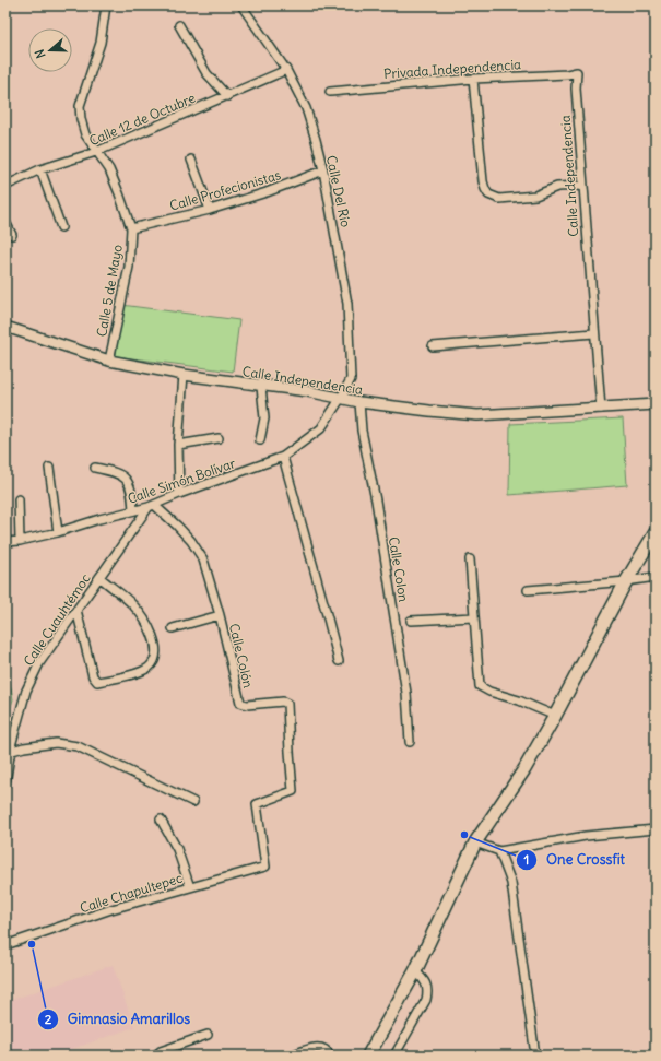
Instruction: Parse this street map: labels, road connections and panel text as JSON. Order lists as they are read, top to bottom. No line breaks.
{"streets":{"street":["Privada Independencia","Calle 12 de Octubre","Calle Independencia","Calle Profecionistas","Calle Del Río","Calle 5 de Mayo","Calle Simón Bolívar","Calle Colon","Calle Cuauhtémoc","Calle Colón","Calle Chapultepec"]},"crossings":[["Privada Independencia","Calle Independencia"],["Calle 12 de Octubre","Calle Del Río"],["Calle 12 de Octubre","Calle 5 de Mayo"],["Calle Independencia","Calle Del Río"],["Calle Independencia","Calle 5 de Mayo"],["Calle Independencia","Calle Simón Bolívar"],["Calle Independencia","Calle Colon"],["Calle Profecionistas","Calle Del Río"],["Calle Profecionistas","Calle 5 de Mayo"],["Calle Del Río","Calle Simón Bolívar"],["Calle Simón Bolívar","Calle Cuauhtémoc"],["Calle Simón Bolívar","Calle Colón"],["Calle Cuauhtémoc","Calle Colón"],["Calle Colón","Calle Chapultepec"]],"places":["One Crossfit","Gimnasio Amarillos"],"north":"left"}
